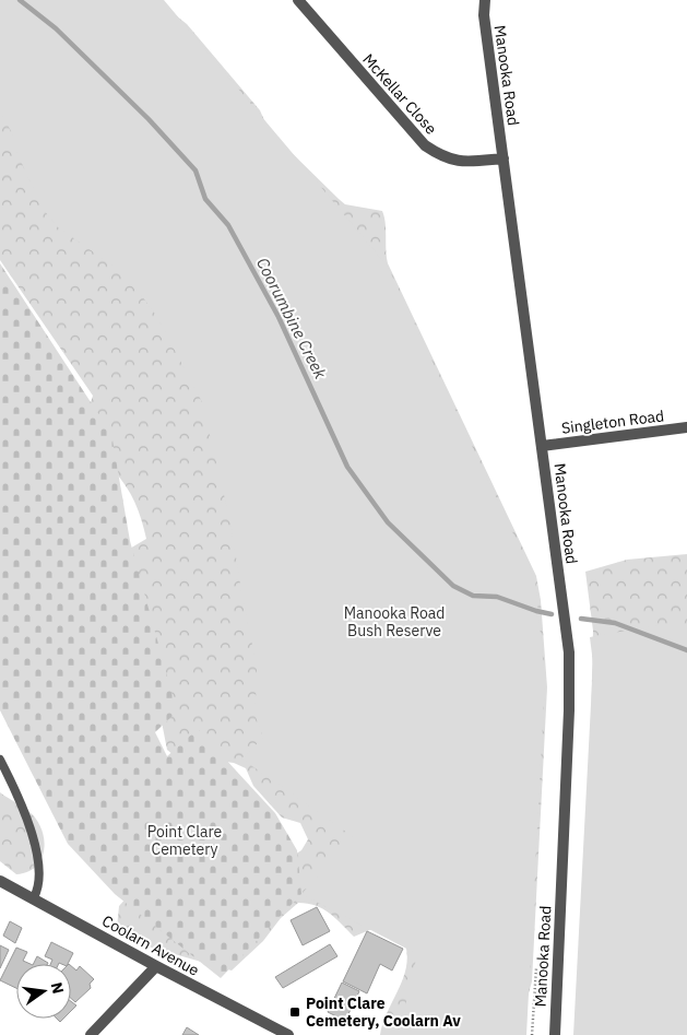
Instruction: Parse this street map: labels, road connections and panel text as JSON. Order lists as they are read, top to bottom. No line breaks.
{"streets":{"street":["Manooka Road","McKellar Close","Singleton Road","Coolarn Avenue"]},"crossings":[["Manooka Road","McKellar Close"],["Manooka Road","Singleton Road"]],"water":["Coorumbine Creek"],"parks":["Manooka Road Bush Reserve","Point Clare Cemetery"],"places":{"transit":["Point Clare Cemetery, Coolarn Av"]},"north":"right"}
